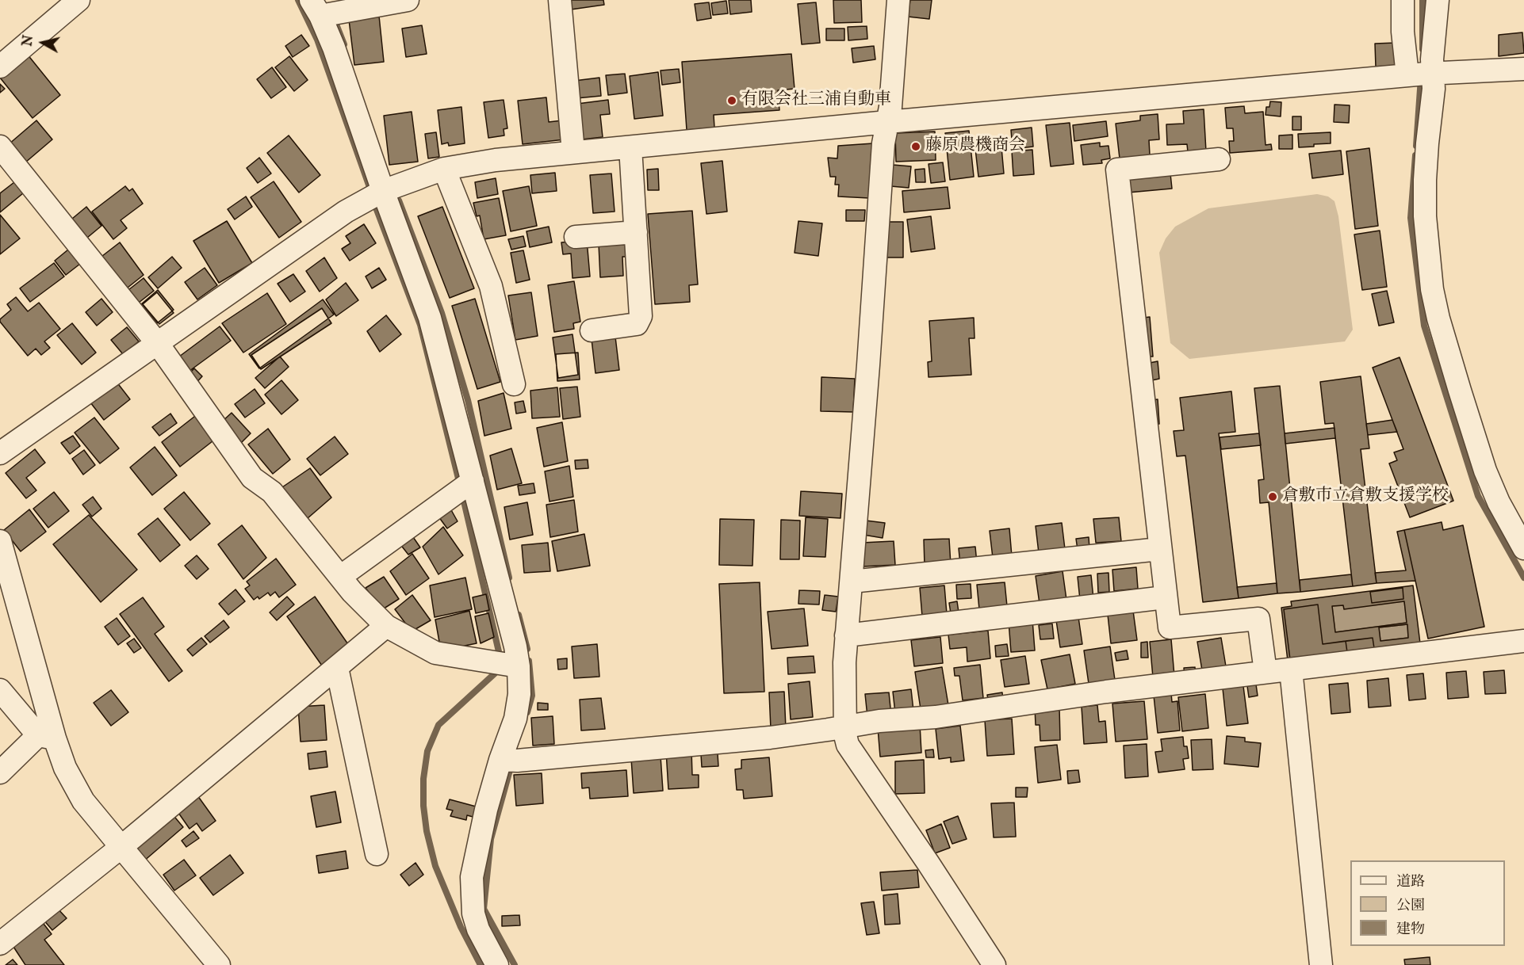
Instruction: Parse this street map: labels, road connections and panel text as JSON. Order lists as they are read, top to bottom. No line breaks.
{"places":["有限会社三浦自動車","藤原農機商会","倉敷市立倉敷支援学校"],"legend":["道路","公園","建物"],"north":"left"}
